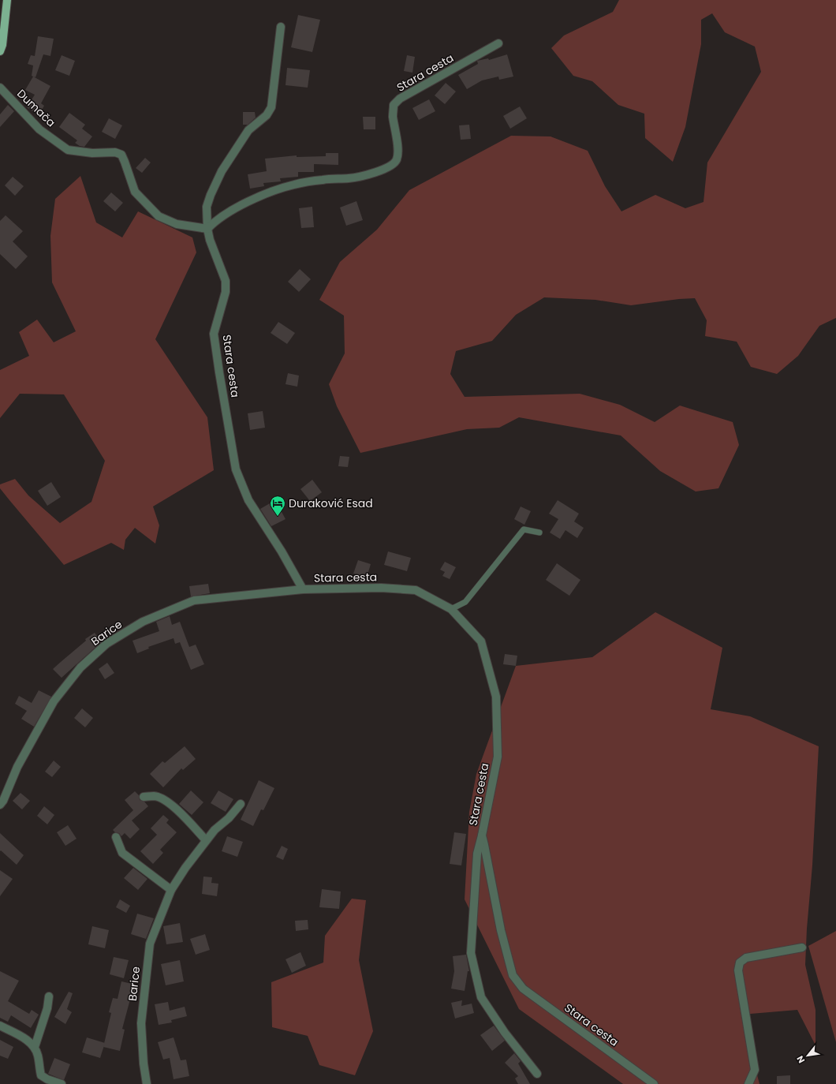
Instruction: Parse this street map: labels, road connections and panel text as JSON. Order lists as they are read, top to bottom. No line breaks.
{"streets":{"street":["Stara cesta","Dumača","Barice"]},"crossings":[["Stara cesta","Dumača"],["Stara cesta","Barice"]],"places":{"hotel":["Duraković Esad"]},"north":"bottom left"}
